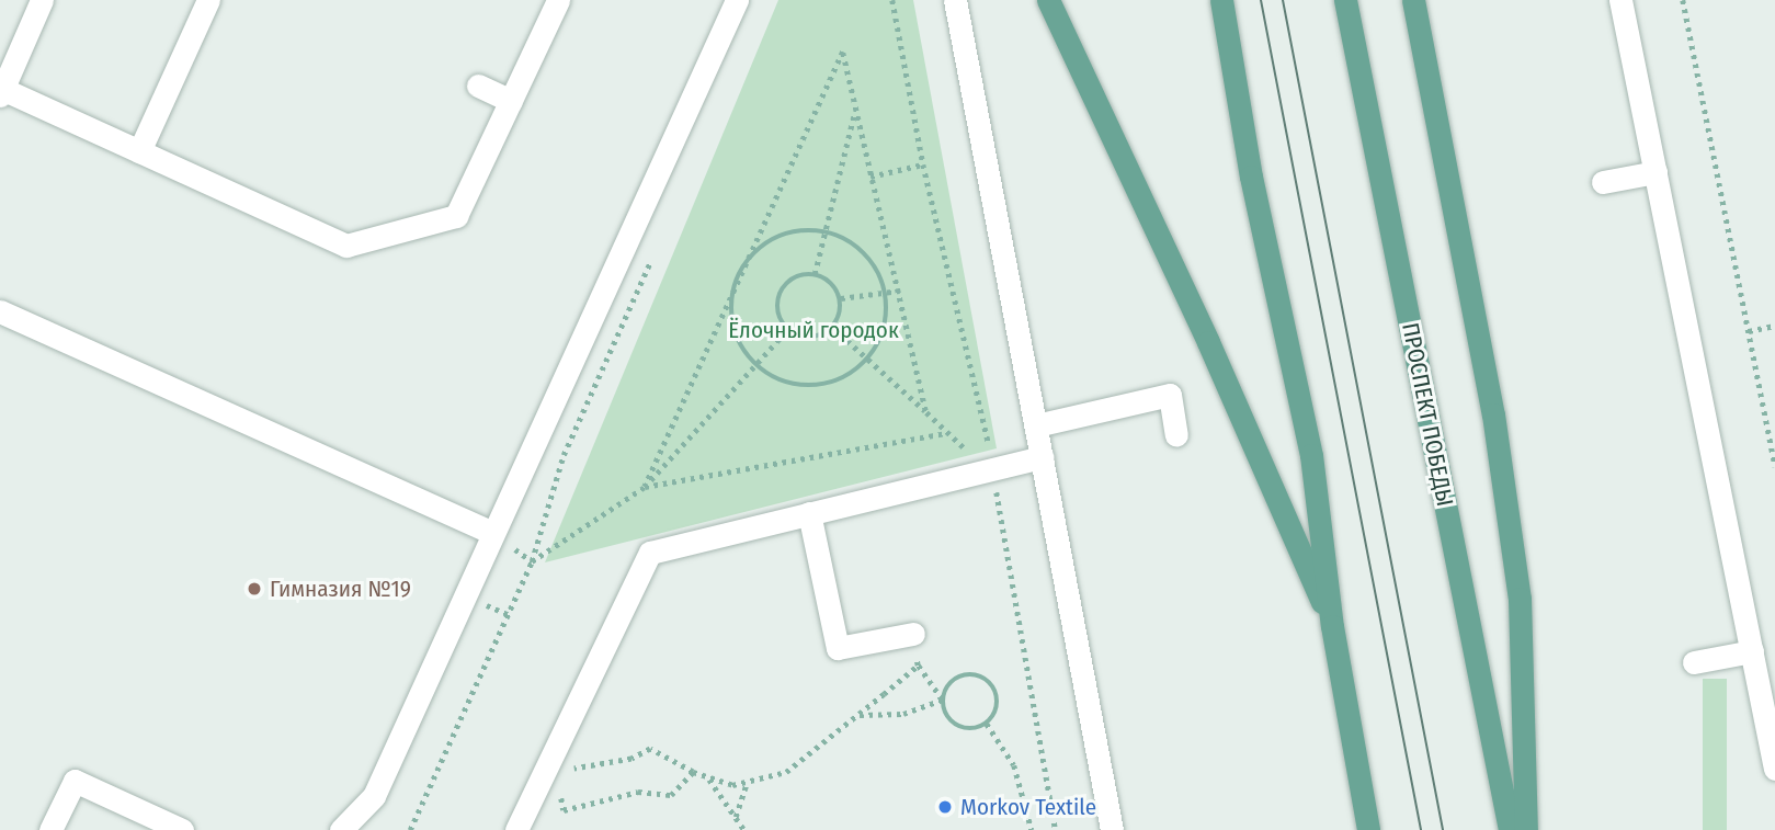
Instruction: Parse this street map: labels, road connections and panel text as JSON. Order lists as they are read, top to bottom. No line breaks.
{"streets":{"main road":["ПРОСПЕКТ ПОБЕДЫ"]},"parks":["Ёлочный городок"],"places":["Гимназия №19","Morkov Textile"]}
